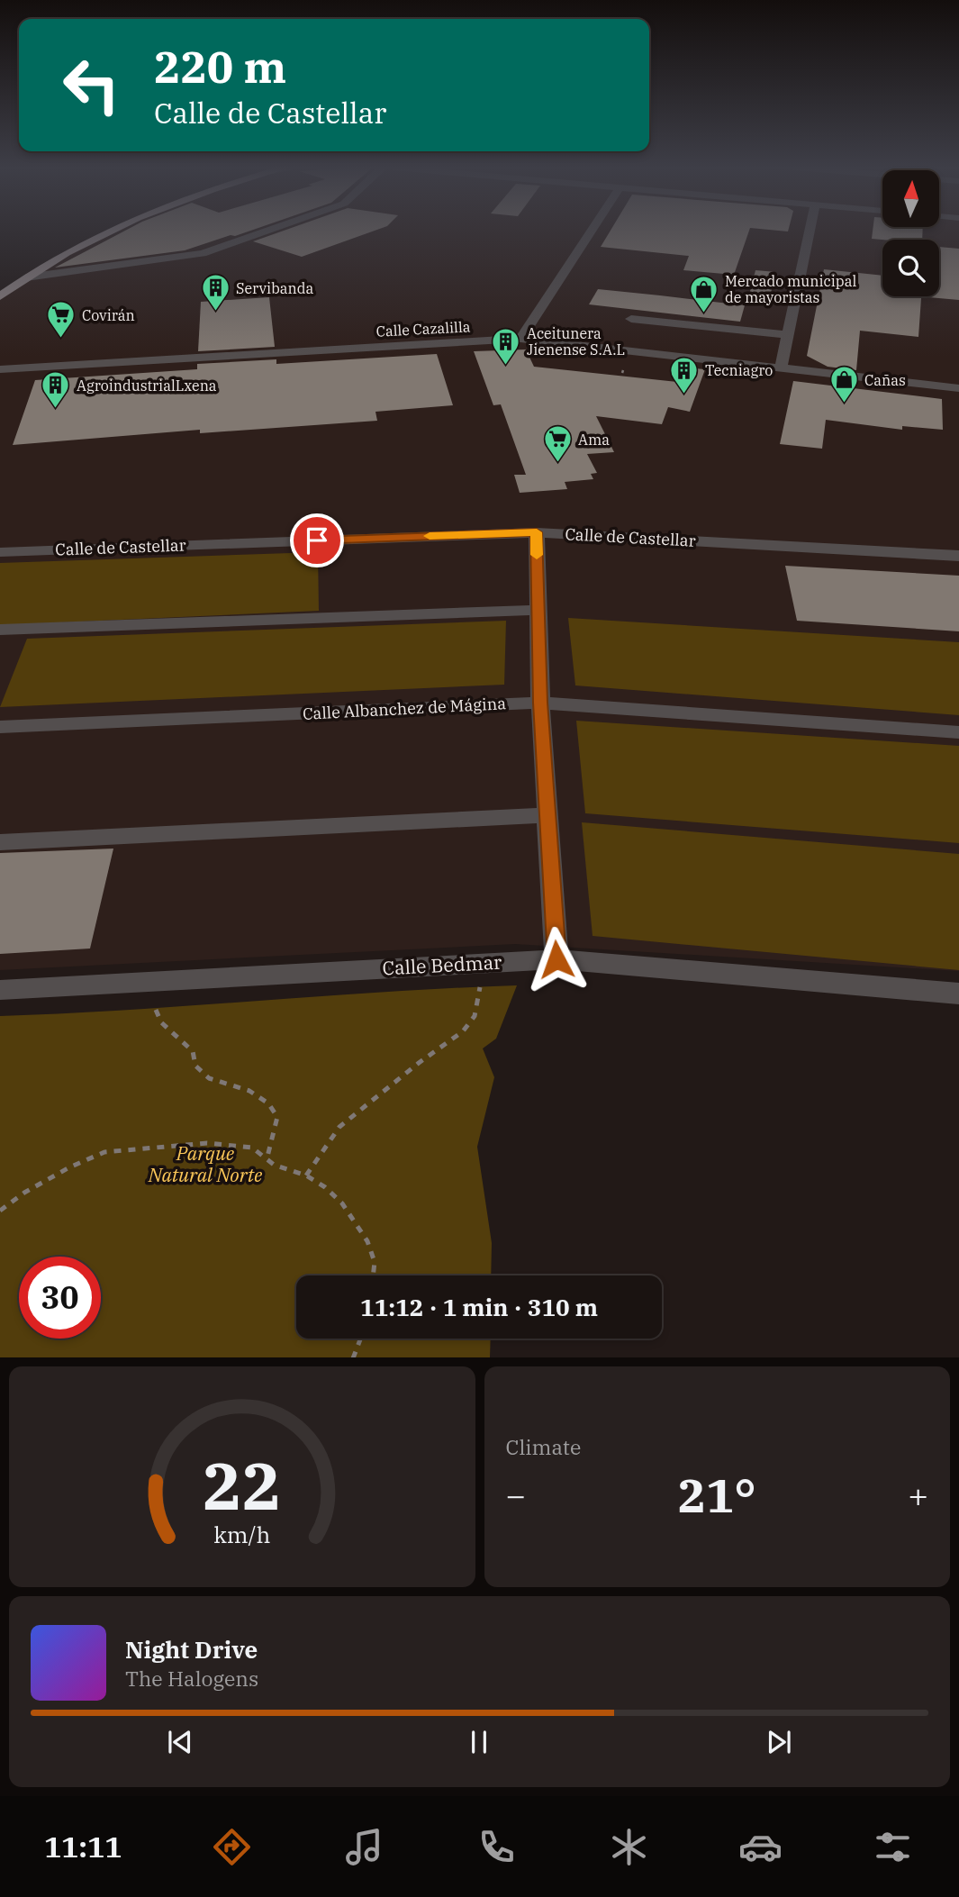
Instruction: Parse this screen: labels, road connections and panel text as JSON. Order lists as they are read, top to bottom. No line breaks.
{"streets":{"street":["Calle Cazalilla","Calle de Castellar","Calle Albanchez de Mágina","Calle Bedmar"]},"parks":["Parque Natural Norte"],"places":{"building":["Servibanda","Aceitunera Jienense S.A.L","Tecniagro","AgroindustrialLxena"],"shop":["Mercado municipal de mayoristas","Cañas"],"supermarket":["Covirán","Ama"]},"north":"top","page":{"turn":["220 m","Calle de Castellar"],"limit":"30","trip":"11:12 · 1 min · 310 m","tile":"Climate","heat":["−","21°","+"],"song":["Night Drive","The Halogens"],"tabs":"11:11","gauge":["22","km/h"]}}
